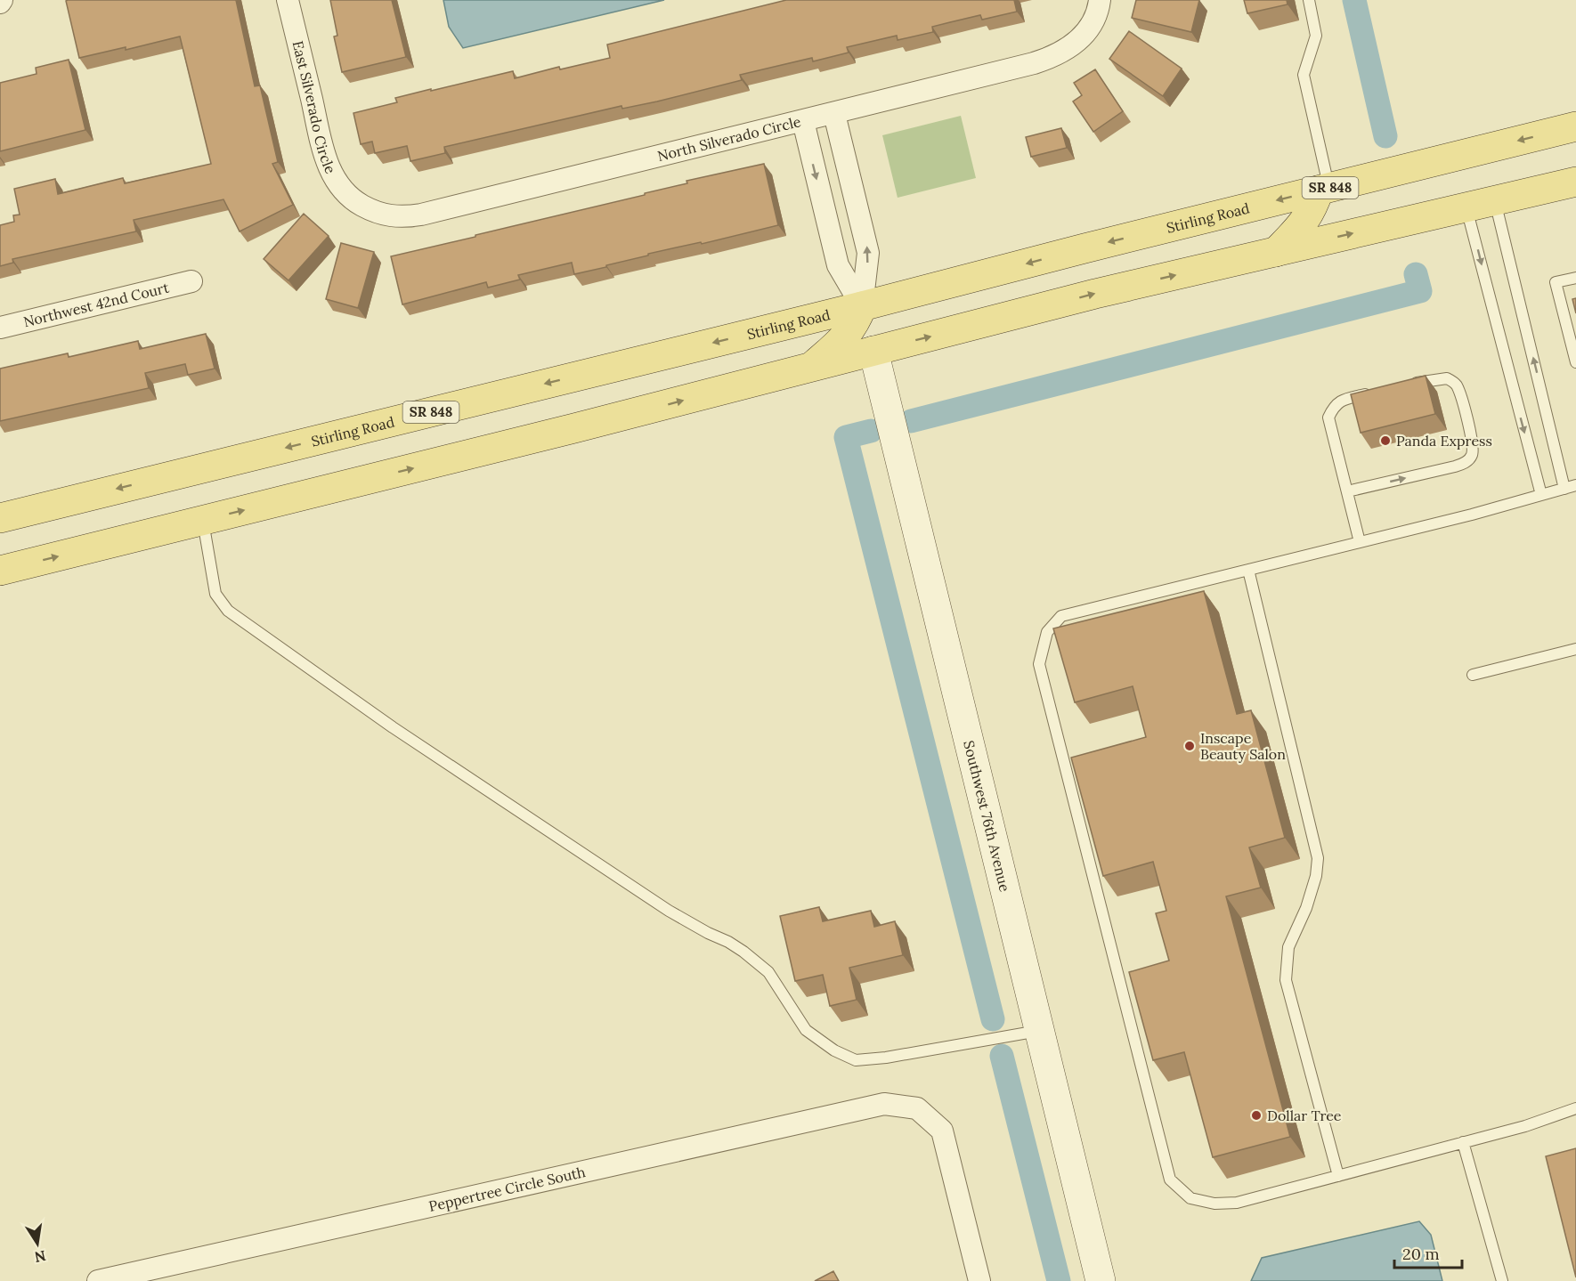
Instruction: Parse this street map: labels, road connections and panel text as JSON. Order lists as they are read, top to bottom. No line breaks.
{"streets":{"main road":["SR 848","Stirling Road"],"street":["East Silverado Circle","North Silverado Circle","Northwest 42nd Court","Southwest 76th Avenue","Peppertree Circle South"]},"crossings":[["East Silverado Circle","North Silverado Circle"]],"places":["Panda Express","Inscape Beauty Salon","Dollar Tree"],"scale_bar":"20 m","north":"bottom"}
